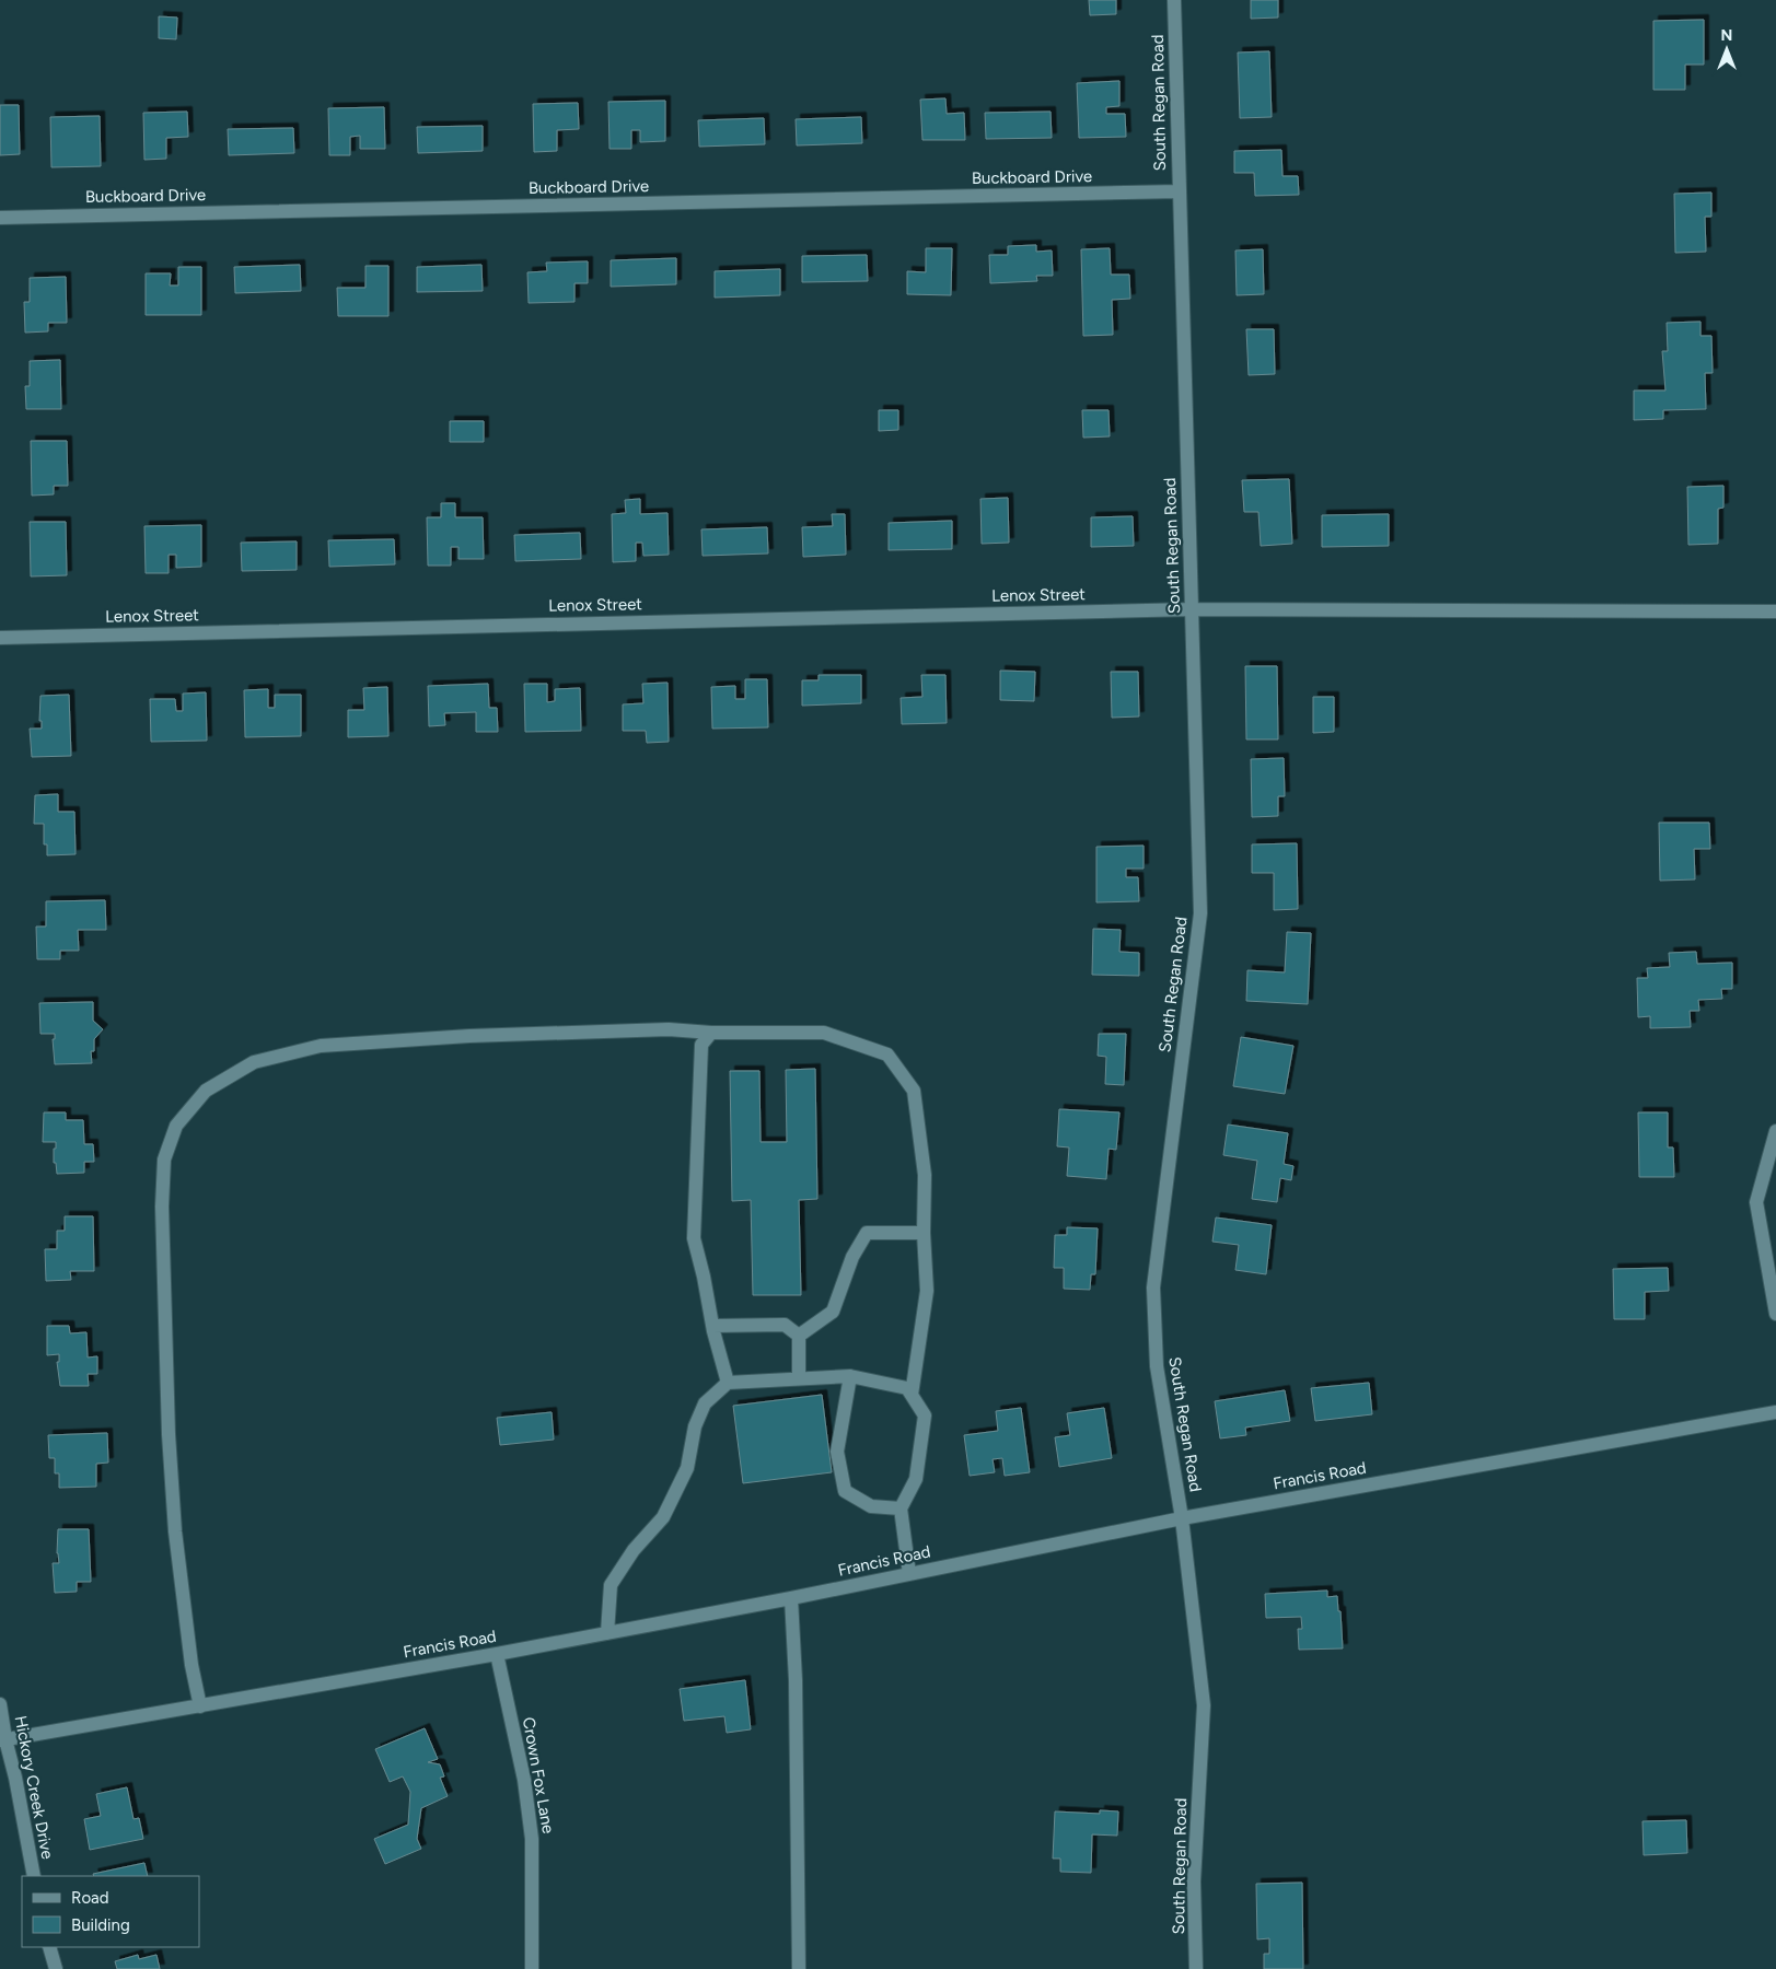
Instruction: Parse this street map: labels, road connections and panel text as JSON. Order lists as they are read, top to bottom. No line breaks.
{"streets":{"street":["South Regan Road","Buckboard Drive","Lenox Street","Francis Road","Crown Fox Lane","Hickory Creek Drive"]},"crossings":[["South Regan Road","Buckboard Drive"],["South Regan Road","Lenox Street"],["South Regan Road","Francis Road"],["Francis Road","Crown Fox Lane"],["Francis Road","Hickory Creek Drive"]],"legend":["Road","Building"],"north":"top"}
